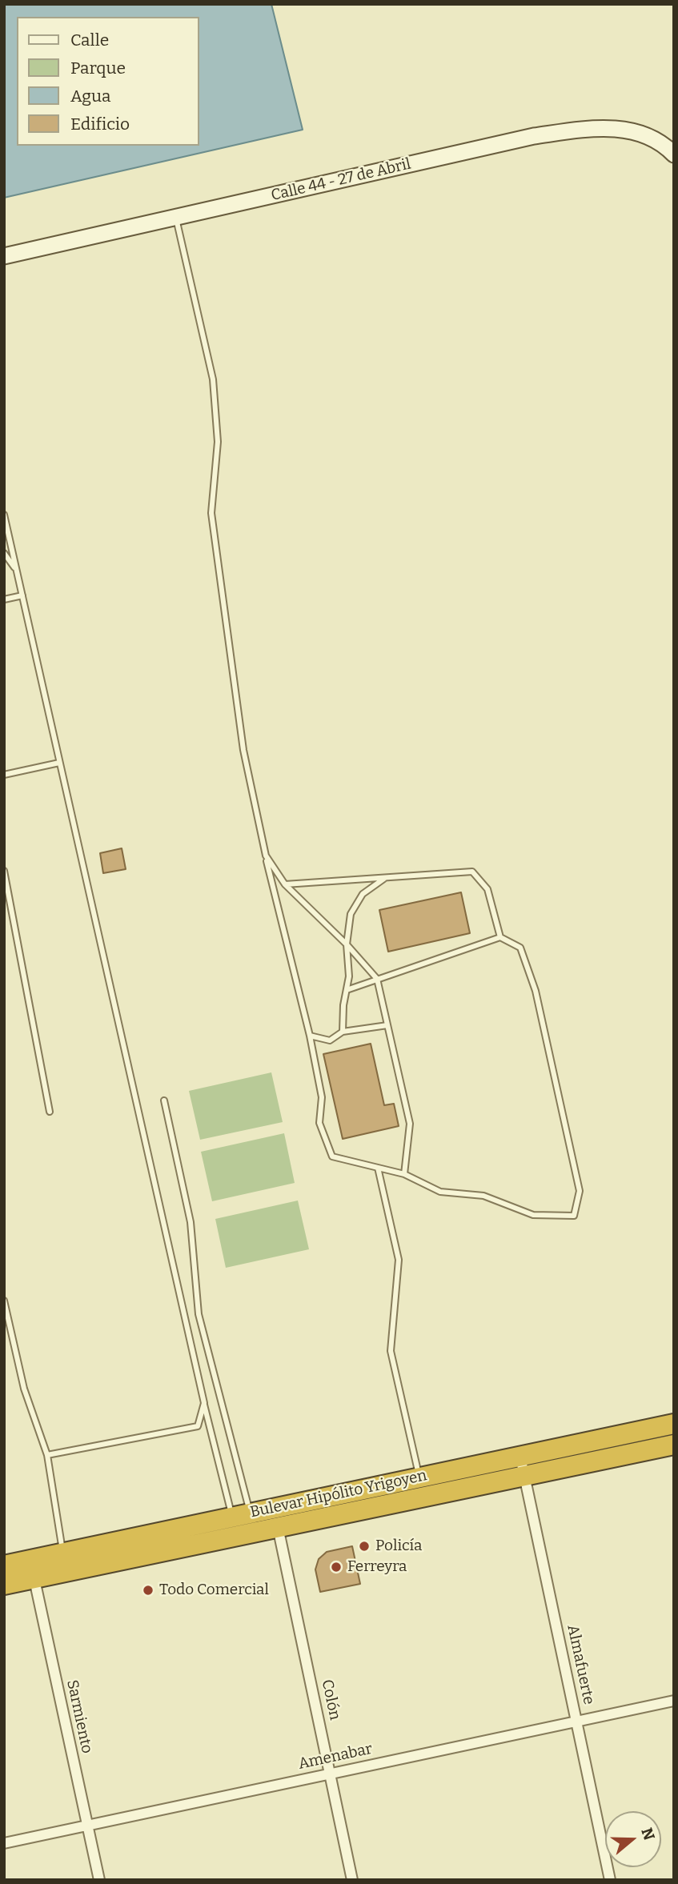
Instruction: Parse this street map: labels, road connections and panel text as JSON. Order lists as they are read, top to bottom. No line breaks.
{"streets":{"highway":["Bulevar Hipólito Yrigoyen"],"street":["Calle 44 - 27 de Abril","Almafuerte","Colón","Sarmiento","Amenabar"]},"crossings":[["Bulevar Hipólito Yrigoyen","Almafuerte"],["Bulevar Hipólito Yrigoyen","Colón"],["Bulevar Hipólito Yrigoyen","Sarmiento"],["Almafuerte","Amenabar"],["Colón","Amenabar"],["Sarmiento","Amenabar"]],"places":["Policía","Ferreyra","Todo Comercial"],"legend":["Calle","Parque","Agua","Edificio"],"north":"right"}
